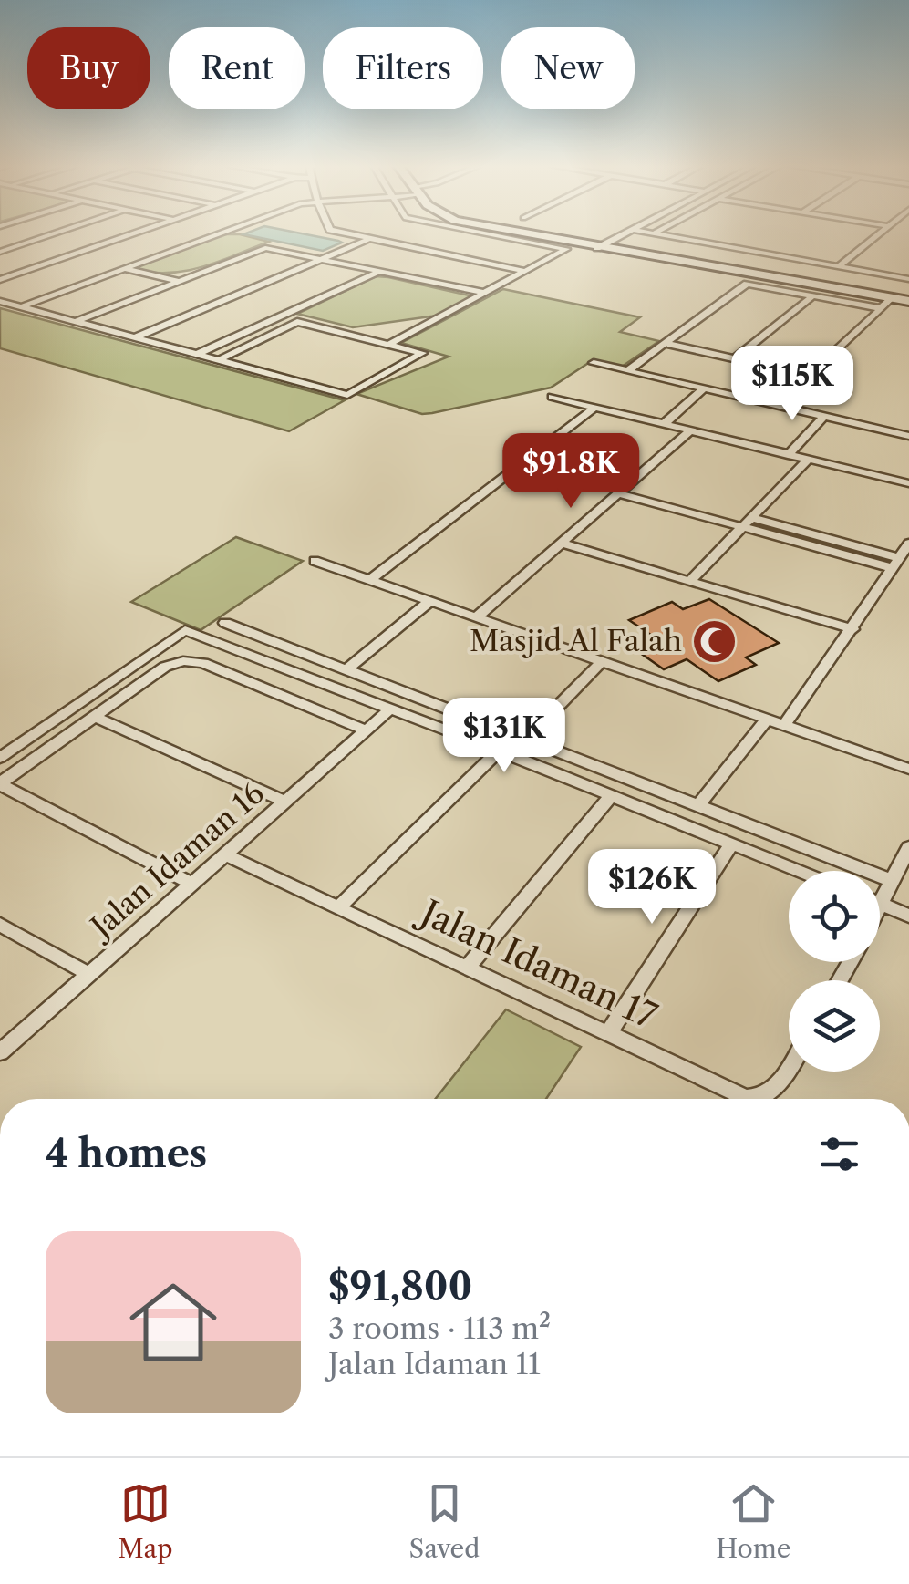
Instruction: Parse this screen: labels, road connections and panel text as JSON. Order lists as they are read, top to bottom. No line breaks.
{"streets":{"street":["Jalan Idaman 16","Jalan Idaman 17"]},"crossings":[["Jalan Idaman 16","Jalan Idaman 17"]],"places":{"mosque":["Masjid Al Falah"]},"page":{"chip":["Buy","Rent","Filters","New"],"price":["$115K","$91.8K","$131K","$126K"],"heading":"4 homes","list":[{"name":"$91,800","note":"3 rooms · 113 m² · Jalan Idaman 11"}],"tabs":["Map","Saved","Home"]}}
